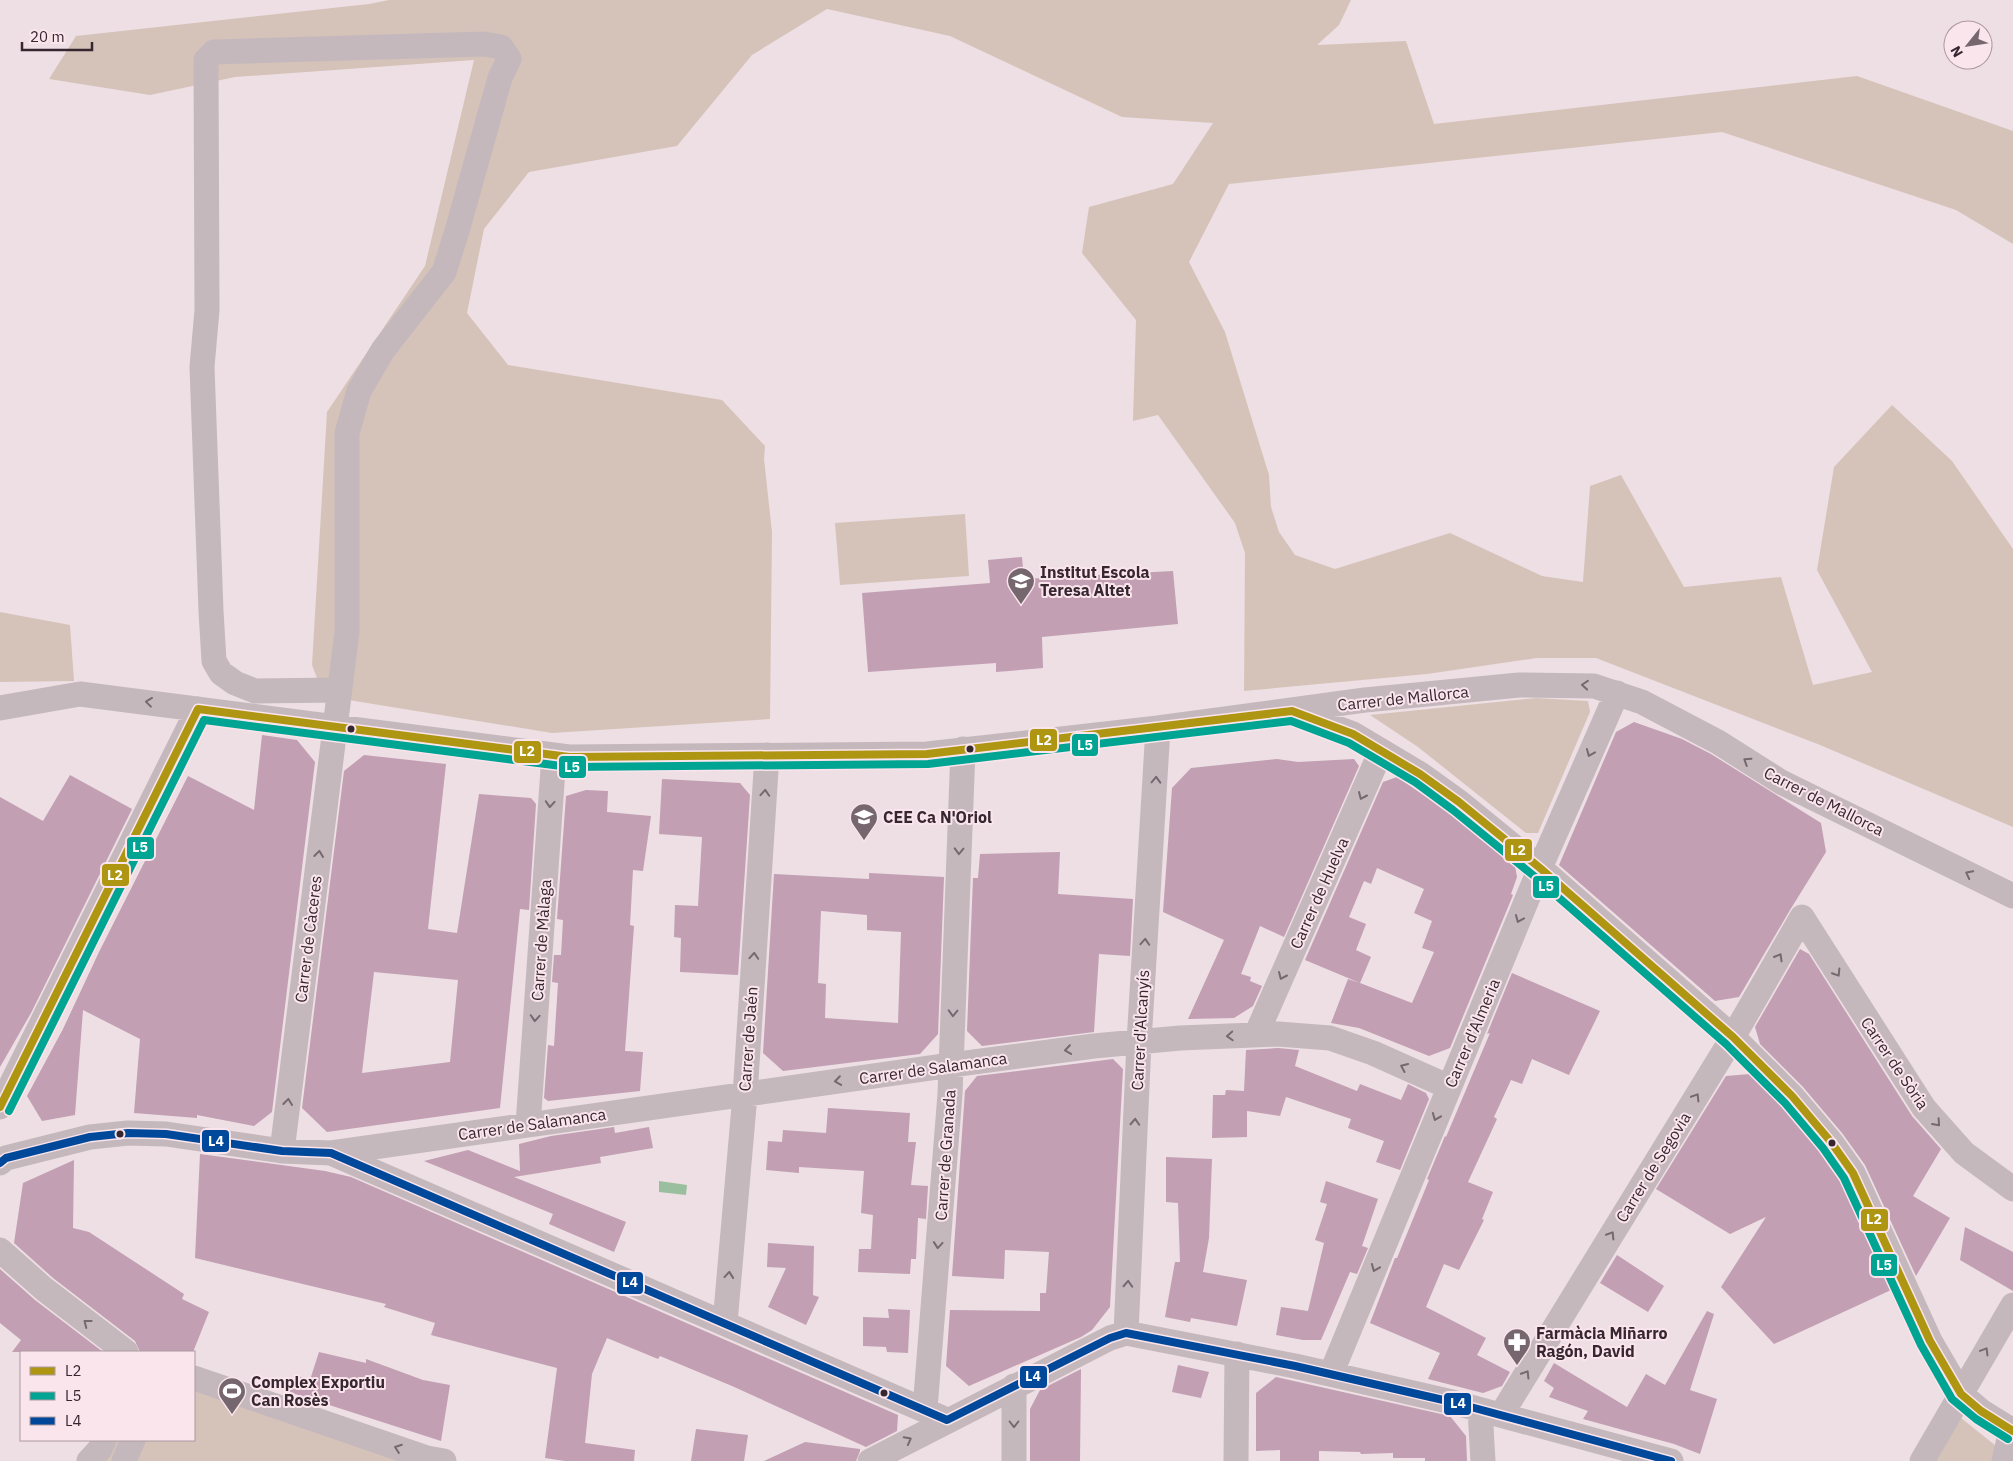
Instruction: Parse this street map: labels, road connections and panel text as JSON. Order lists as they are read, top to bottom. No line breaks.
{"streets":{"street":["Carrer de Mallorca","Carrer de Huelva","Carrer de Càceres","Carrer de Màlaga","Carrer d'Alcanyís","Carrer d'Almeria","Carrer de Jaén","Carrer de Sòria","Carrer de Salamanca","Carrer de Granada","Carrer de Segovia"]},"crossings":[["Carrer de Mallorca","Carrer de Càceres"],["Carrer de Mallorca","Carrer de Màlaga"],["Carrer de Mallorca","Carrer d'Alcanyís"],["Carrer de Mallorca","Carrer d'Almeria"],["Carrer de Mallorca","Carrer de Jaén"],["Carrer de Mallorca","Carrer de Granada"],["Carrer de Huelva","Carrer de Salamanca"],["Carrer de Màlaga","Carrer de Salamanca"],["Carrer d'Alcanyís","Carrer de Salamanca"],["Carrer d'Almeria","Carrer de Salamanca"],["Carrer de Jaén","Carrer de Salamanca"],["Carrer de Sòria","Carrer de Segovia"],["Carrer de Salamanca","Carrer de Granada"]],"one_way":["Carrer de Huelva","Carrer de Màlaga","Carrer d'Alcanyís","Carrer d'Almeria","Carrer de Jaén","Carrer de Salamanca","Carrer de Granada","Carrer de Segovia"],"places":{"school or university":["Institut Escola Teresa Altet","CEE Ca N'Oriol"],"pharmacy":["Farmàcia Miñarro Ragón, David"],"sports":["Complex Exportiu Can Rosès"]},"lines":["transit line L2","transit line L5","transit line L4"],"legend":["L2","L5","L4"],"scale_bar":"20 m","north":"bottom left"}
